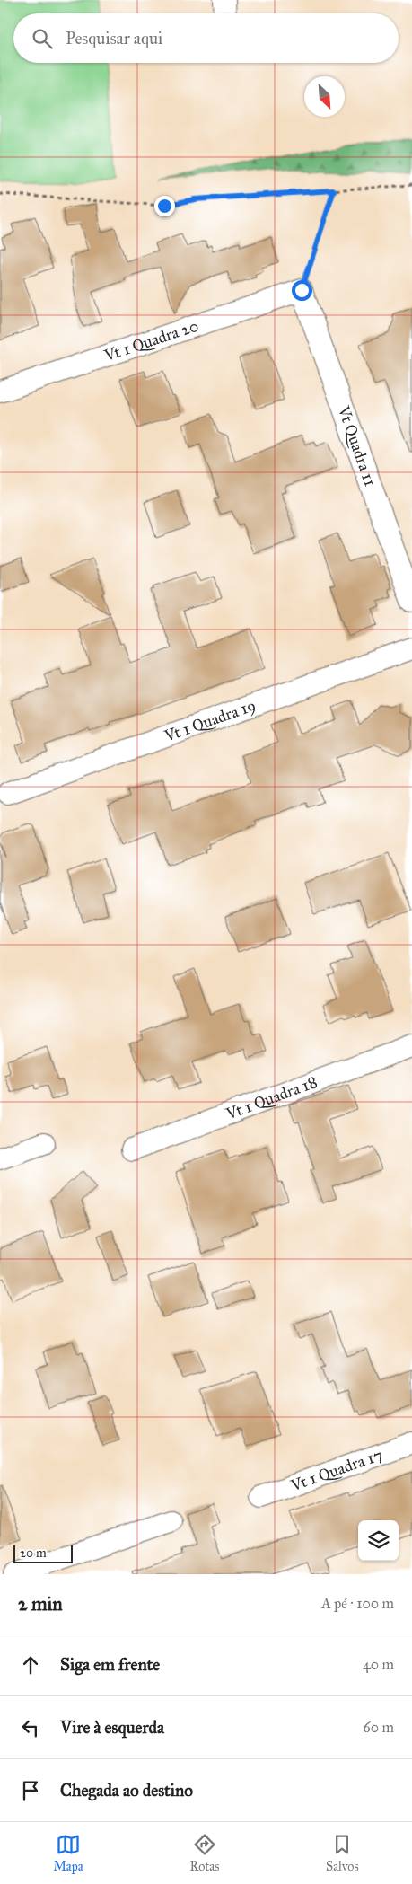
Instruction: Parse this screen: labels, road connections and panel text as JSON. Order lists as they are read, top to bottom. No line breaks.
{"streets":{"street":["Vt 1 Quadra 20","Vt Quadra 11","Vt 1 Quadra 19","Vt 1 Quadra 18","Vt 1 Quadra 17"]},"crossings":[["Vt 1 Quadra 20","Vt Quadra 11"]],"scale_bar":"20 m","north":"bottom right","page":{"search":"Pesquisar aqui","scale":"20 m","heading":["2 min","A pé · 100 m"],"list":[["Siga em frente","40 m"],["Vire à esquerda","60 m"],"Chegada ao destino"],"nav":["Mapa","Rotas","Salvos"]}}
